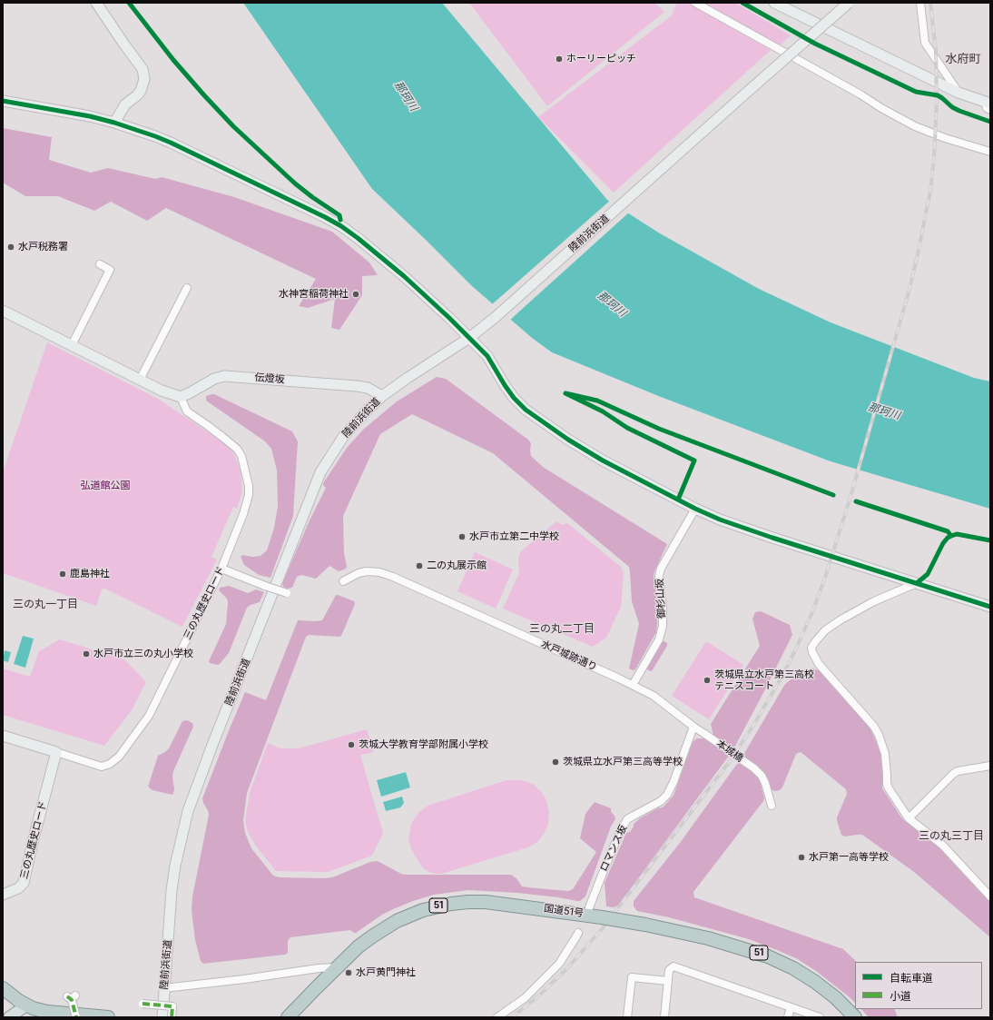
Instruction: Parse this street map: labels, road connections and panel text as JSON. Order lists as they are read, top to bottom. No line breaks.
{"streets":{"highway":["51","国道51号"],"street":["陸前浜街道","伝燈坂","御杉山坂","三の丸歴史ロード","水戸城跡通り","本城橋","ロマンス坂"]},"crossings":[["陸前浜街道","伝燈坂"],["伝燈坂","三の丸歴史ロード"],["御杉山坂","水戸城跡通り"],["水戸城跡通り","本城橋"],["水戸城跡通り","ロマンス坂"],["本城橋","ロマンス坂"],["ロマンス坂","国道51号"]],"districts":["水府町","三の丸一丁目","三の丸二丁目","三の丸三丁目"],"water":["那珂川"],"parks":["弘道館公園"],"places":["ホーリーピッチ","水戸税務署","水神宮稲荷神社","水戸市立第二中学校","二の丸展示館","鹿島神社","水戸市立三の丸小学校","茨城県立水戸第三高校 テニスコート","茨城大学教育学部附属小学校","茨城県立水戸第三高等学校","水戸第一高等学校","水戸黄門神社"],"legend":["自転車道","小道"]}
